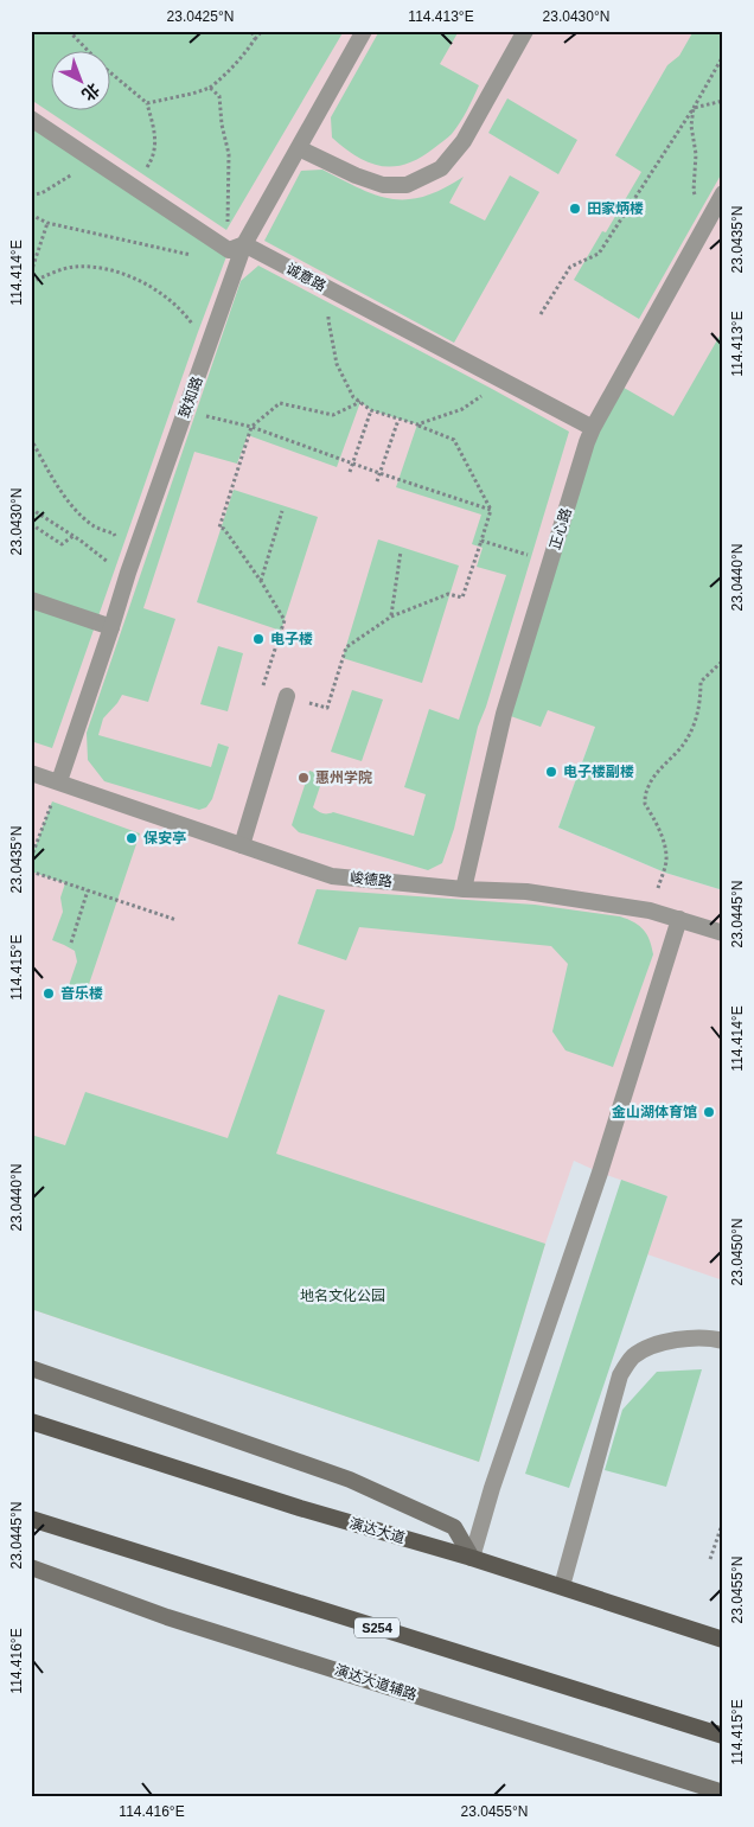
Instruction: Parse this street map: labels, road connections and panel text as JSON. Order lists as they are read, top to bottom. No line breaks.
{"streets":{"main road":["演达大道","S254","演达大道辅路"],"street":["诚意路","致知路","正心路","峻德路"]},"crossings":[["诚意路","致知路"],["诚意路","正心路"],["致知路","峻德路"],["正心路","峻德路"]],"parks":["地名文化公园"],"places":["田家炳楼","电子楼","电子楼副楼","惠州学院","保安亭","音乐楼","金山湖体育馆"],"north":"bottom right","coordinates":["23.0425°N","114.413°E","23.0430°N","23.0435°N","114.414°E","23.0440°N","23.0445°N","114.415°E","23.0450°N","23.0455°N","114.416°E"]}
